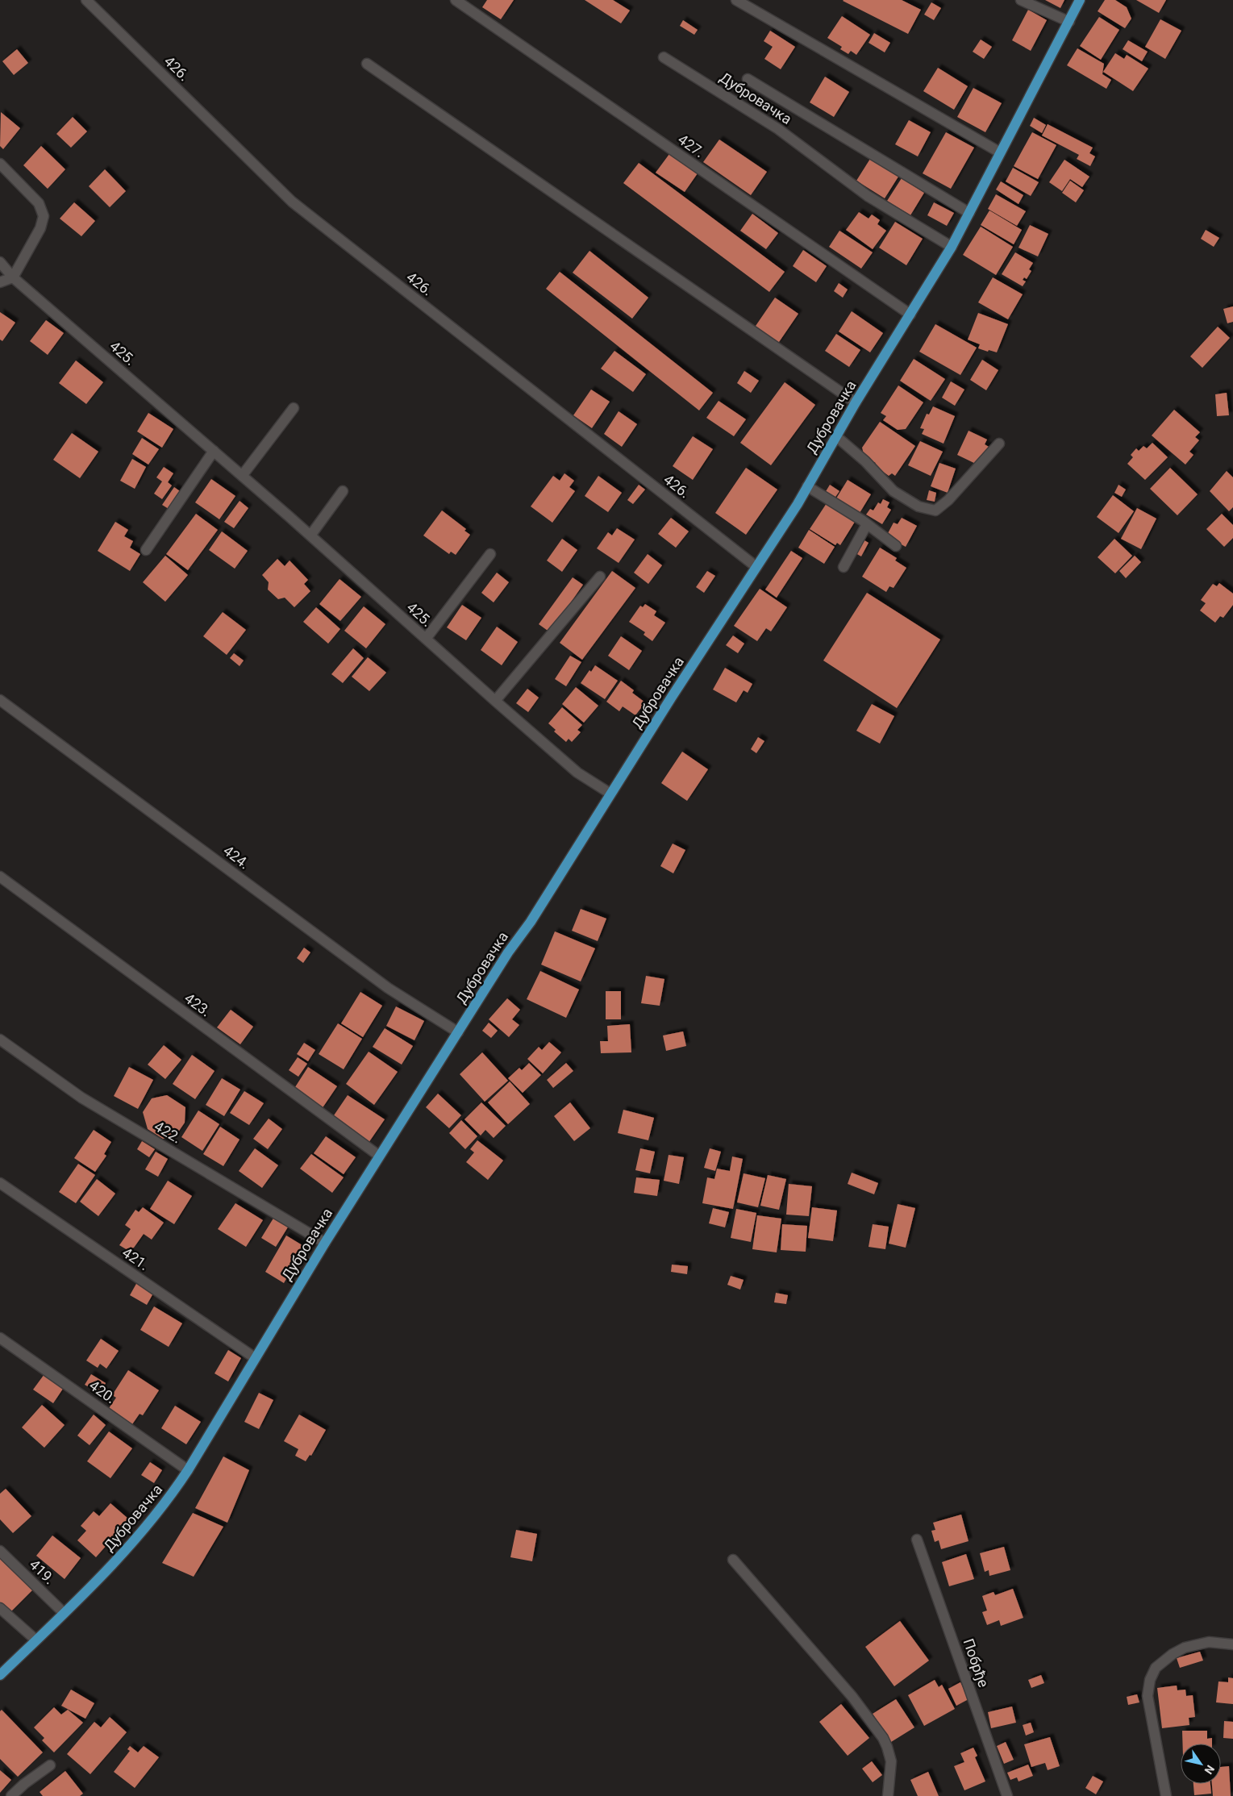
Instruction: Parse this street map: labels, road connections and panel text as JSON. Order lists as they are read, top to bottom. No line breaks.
{"streets":{"main road":["Дубровачка"],"street":["426.","427.","425.","424.","423.","422.","421.","420.","419.","Побрђе"]},"crossings":[["426.","Дубровачка"],["Дубровачка","427."],["Дубровачка","425."],["Дубровачка","424."],["Дубровачка","423."],["Дубровачка","422."],["Дубровачка","421."],["Дубровачка","420."],["Дубровачка","419."]],"north":"bottom right"}
